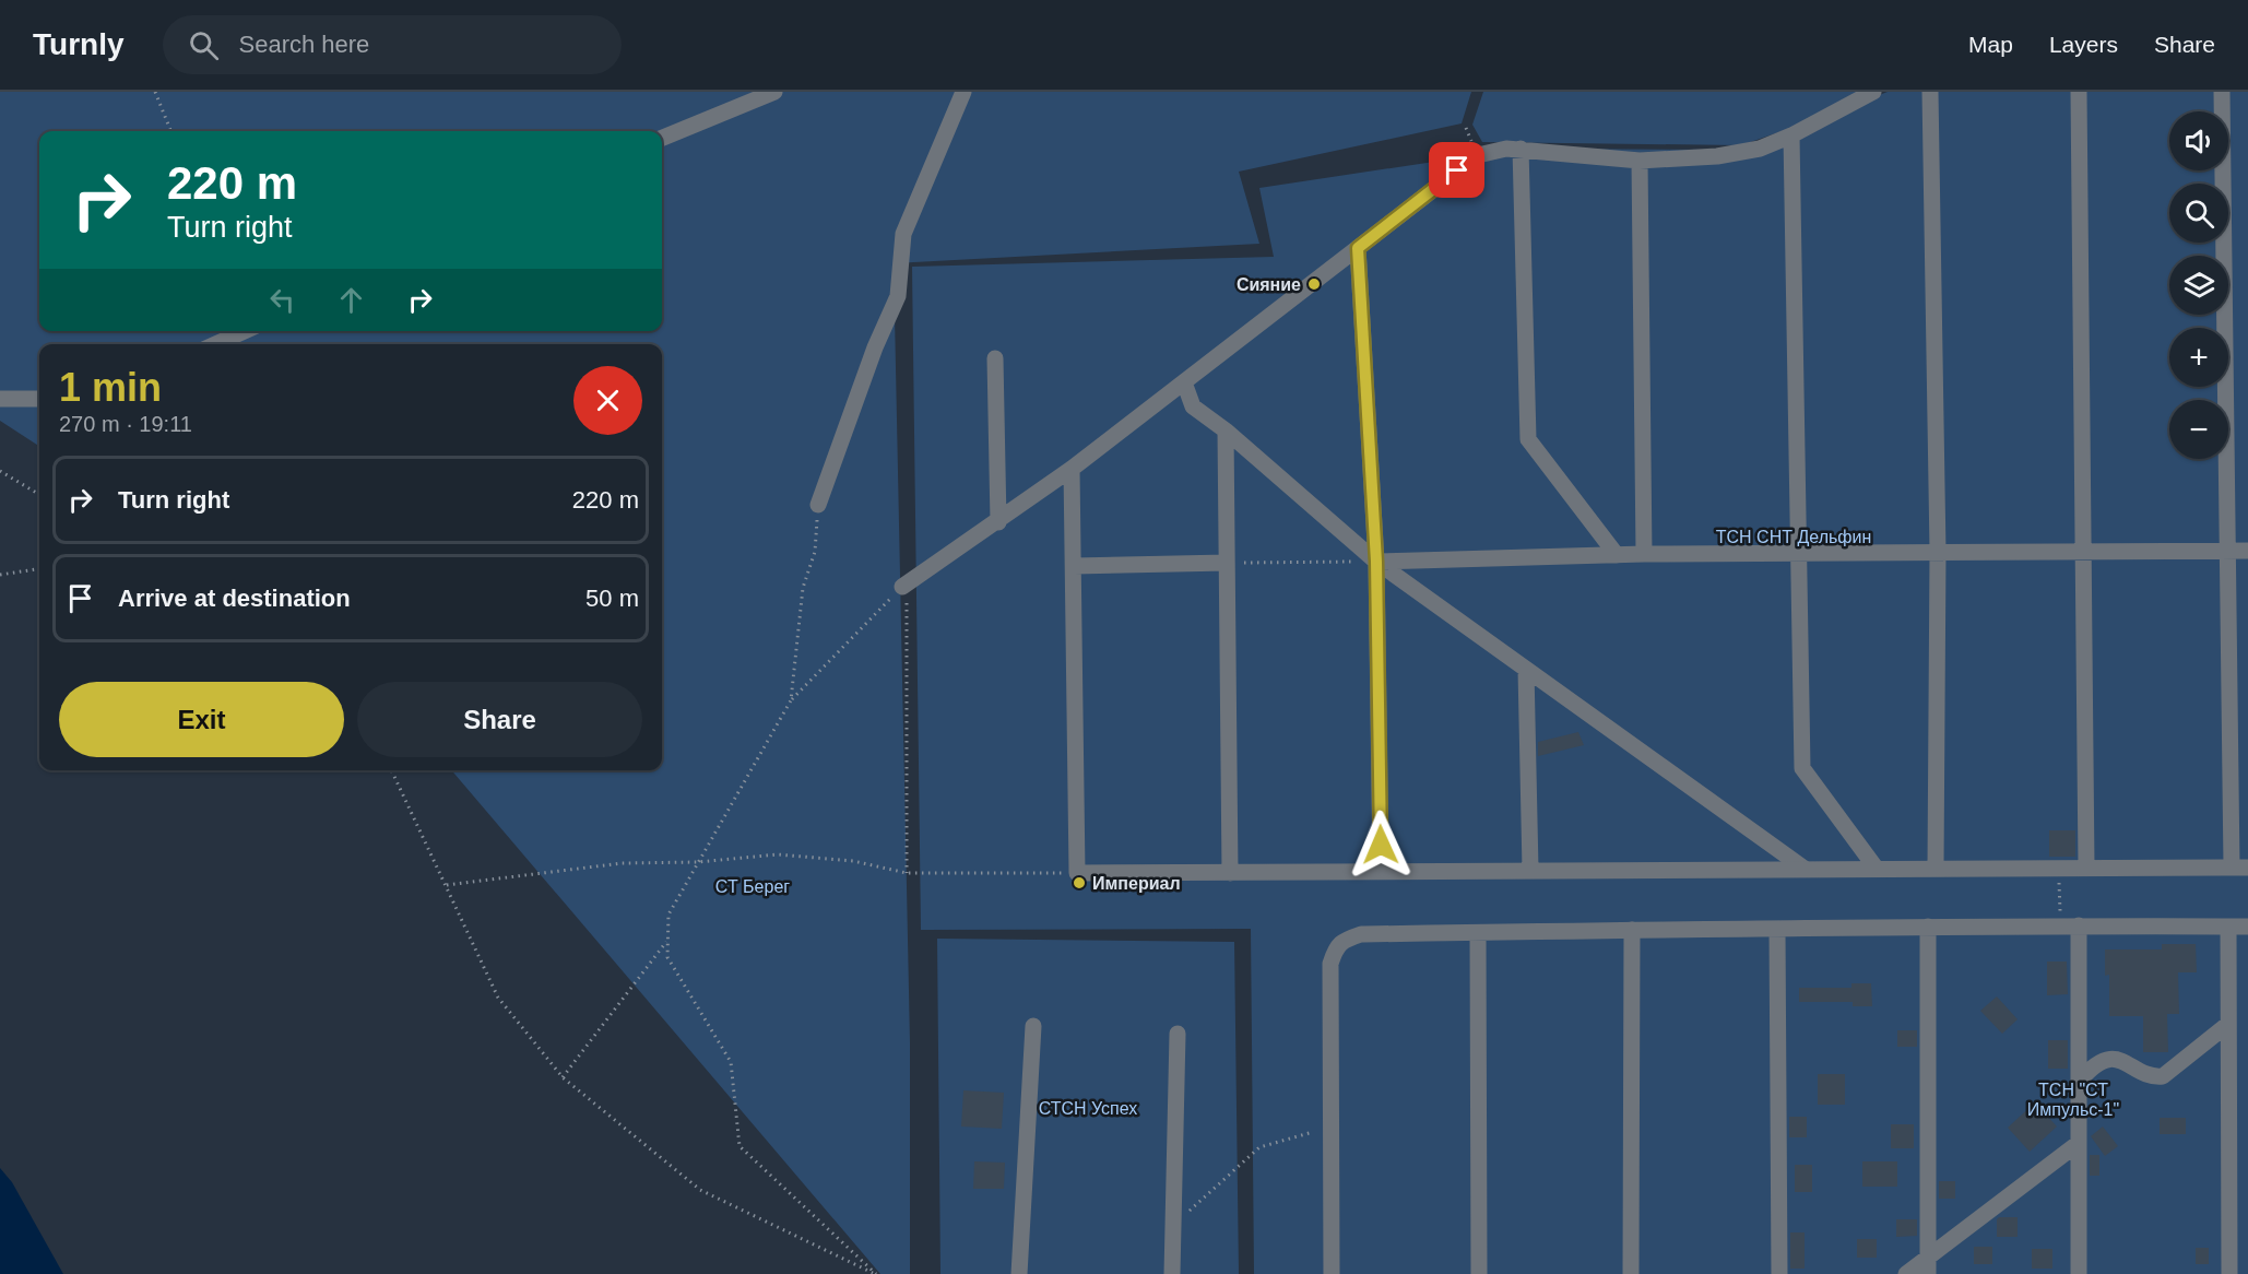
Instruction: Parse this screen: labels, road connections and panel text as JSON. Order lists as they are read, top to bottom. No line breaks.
{"parks":["ТСН СНТ Дельфин","СТ Берег","ТСН \"СТ Импульс-1\"","СТСН Успех"],"places":["Сияние","Империал"],"page":{"header":"Turnly","search":"Search here","nav":["Map","Layers","Share"],"map_buttons":["+","−"],"turn":["220 m","Turn right"],"heading":["1 min","270 m · 19:11"],"list":[{"name":"Turn right","value":"220 m"},{"name":"Arrive at destination","value":"50 m"}],"buttons":["Exit","Share"]}}
